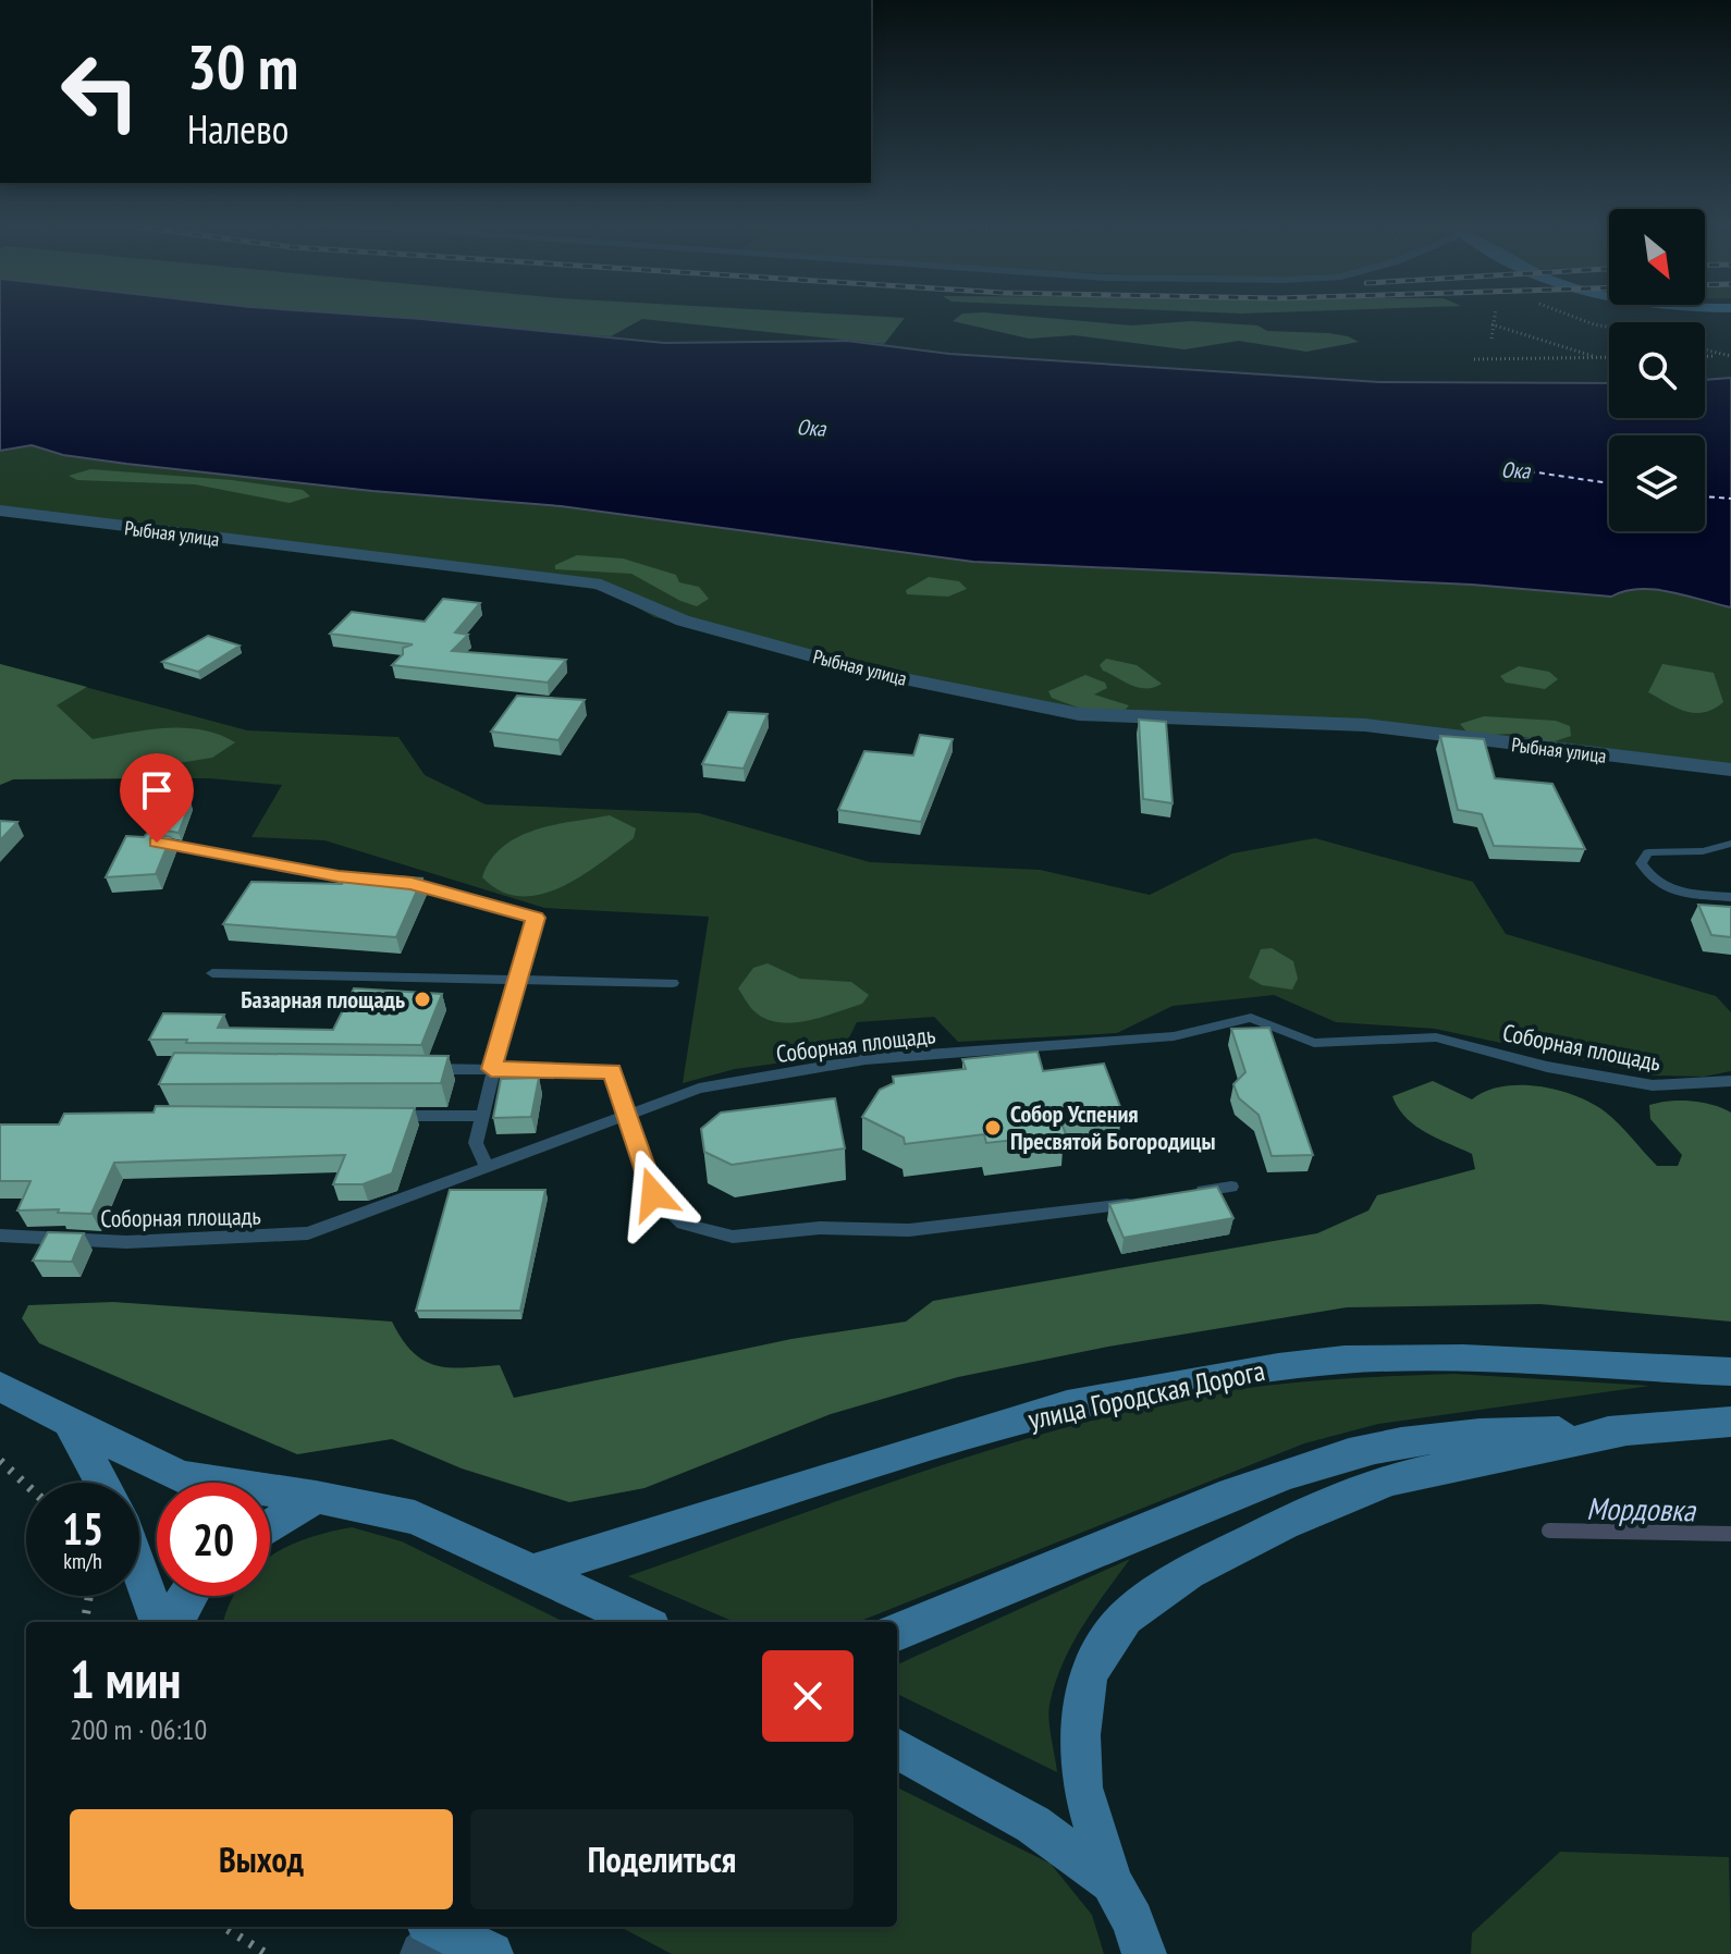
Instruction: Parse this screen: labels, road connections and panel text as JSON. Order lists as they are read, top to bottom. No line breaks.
{"streets":{"main road":["улица Городская Дорога"],"street":["Рыбная улица"],"lane":["Соборная площадь"]},"water":["Ока","Мордовка"],"places":["Базарная площадь","Собор Успения Пресвятой Богородицы"],"north":"bottom right","page":{"turn":["30 m","Налево"],"speed":"15 km/h","limit":"20","heading":["1 мин","200 m · 06:10"],"buttons":["Выход","Поделиться"]}}
